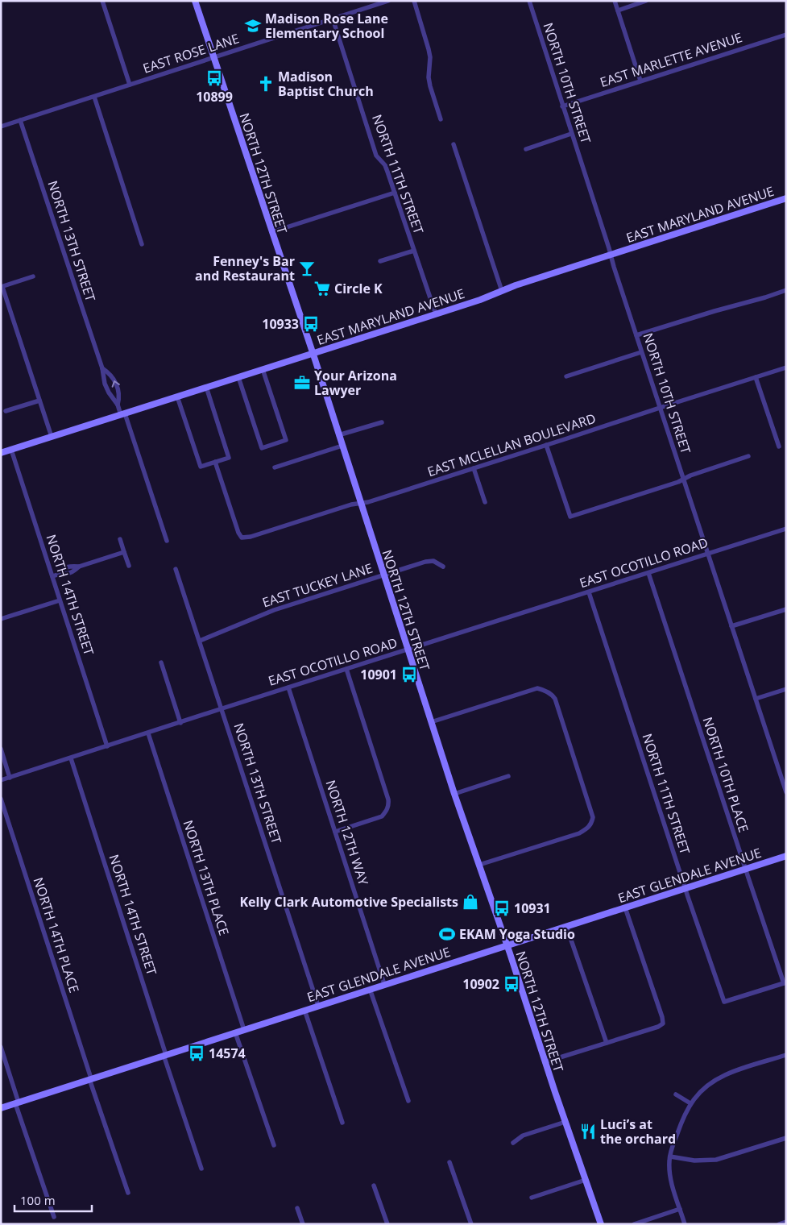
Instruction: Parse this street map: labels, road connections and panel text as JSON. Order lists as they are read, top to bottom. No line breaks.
{"streets":{"street":["EAST ROSE LANE","EAST MARLETTE AVENUE","NORTH 10TH STREET","NORTH 12TH STREET","NORTH 11TH STREET","EAST MARYLAND AVENUE","NORTH 13TH STREET","EAST MCLELLAN BOULEVARD","EAST OCOTILLO ROAD","EAST TUCKEY LANE","NORTH 14TH STREET","NORTH 10TH PLACE","NORTH 12TH WAY","EAST GLENDALE AVENUE","NORTH 13TH PLACE","NORTH 14TH PLACE"]},"crossings":[["EAST ROSE LANE","NORTH 12TH STREET"],["EAST ROSE LANE","NORTH 11TH STREET"],["EAST ROSE LANE","NORTH 13TH STREET"],["EAST MARLETTE AVENUE","NORTH 10TH STREET"],["NORTH 10TH STREET","EAST MARYLAND AVENUE"],["NORTH 10TH STREET","EAST MCLELLAN BOULEVARD"],["NORTH 10TH STREET","EAST OCOTILLO ROAD"],["NORTH 12TH STREET","EAST MARYLAND AVENUE"],["NORTH 12TH STREET","EAST MCLELLAN BOULEVARD"],["NORTH 12TH STREET","EAST OCOTILLO ROAD"],["NORTH 12TH STREET","EAST TUCKEY LANE"],["NORTH 12TH STREET","EAST GLENDALE AVENUE"],["NORTH 11TH STREET","EAST MARYLAND AVENUE"],["NORTH 11TH STREET","EAST OCOTILLO ROAD"],["NORTH 11TH STREET","NORTH 10TH PLACE"],["NORTH 11TH STREET","EAST GLENDALE AVENUE"],["EAST MARYLAND AVENUE","NORTH 13TH STREET"],["EAST MARYLAND AVENUE","NORTH 14TH STREET"],["NORTH 13TH STREET","EAST OCOTILLO ROAD"],["NORTH 13TH STREET","EAST TUCKEY LANE"],["NORTH 13TH STREET","EAST GLENDALE AVENUE"],["EAST OCOTILLO ROAD","NORTH 14TH STREET"],["EAST OCOTILLO ROAD","NORTH 10TH PLACE"],["EAST OCOTILLO ROAD","NORTH 12TH WAY"],["EAST OCOTILLO ROAD","NORTH 13TH PLACE"],["NORTH 14TH STREET","EAST GLENDALE AVENUE"],["NORTH 10TH PLACE","EAST GLENDALE AVENUE"],["NORTH 12TH WAY","EAST GLENDALE AVENUE"],["EAST GLENDALE AVENUE","NORTH 13TH PLACE"],["EAST GLENDALE AVENUE","NORTH 14TH PLACE"]],"places":{"school or university":["Madison Rose Lane Elementary School"],"bus stop":["10899","10933","10901","10931","10902","14574"],"church":["Madison Baptist Church"],"bar":["Fenney's Bar and Restaurant"],"supermarket":["Circle K"],"office":["Your Arizona Lawyer"],"shop":["Kelly Clark Automotive Specialists"],"sports":["EKAM Yoga Studio"],"restaurant":["Luci’s at the orchard"]},"scale_bar":"100 m"}
